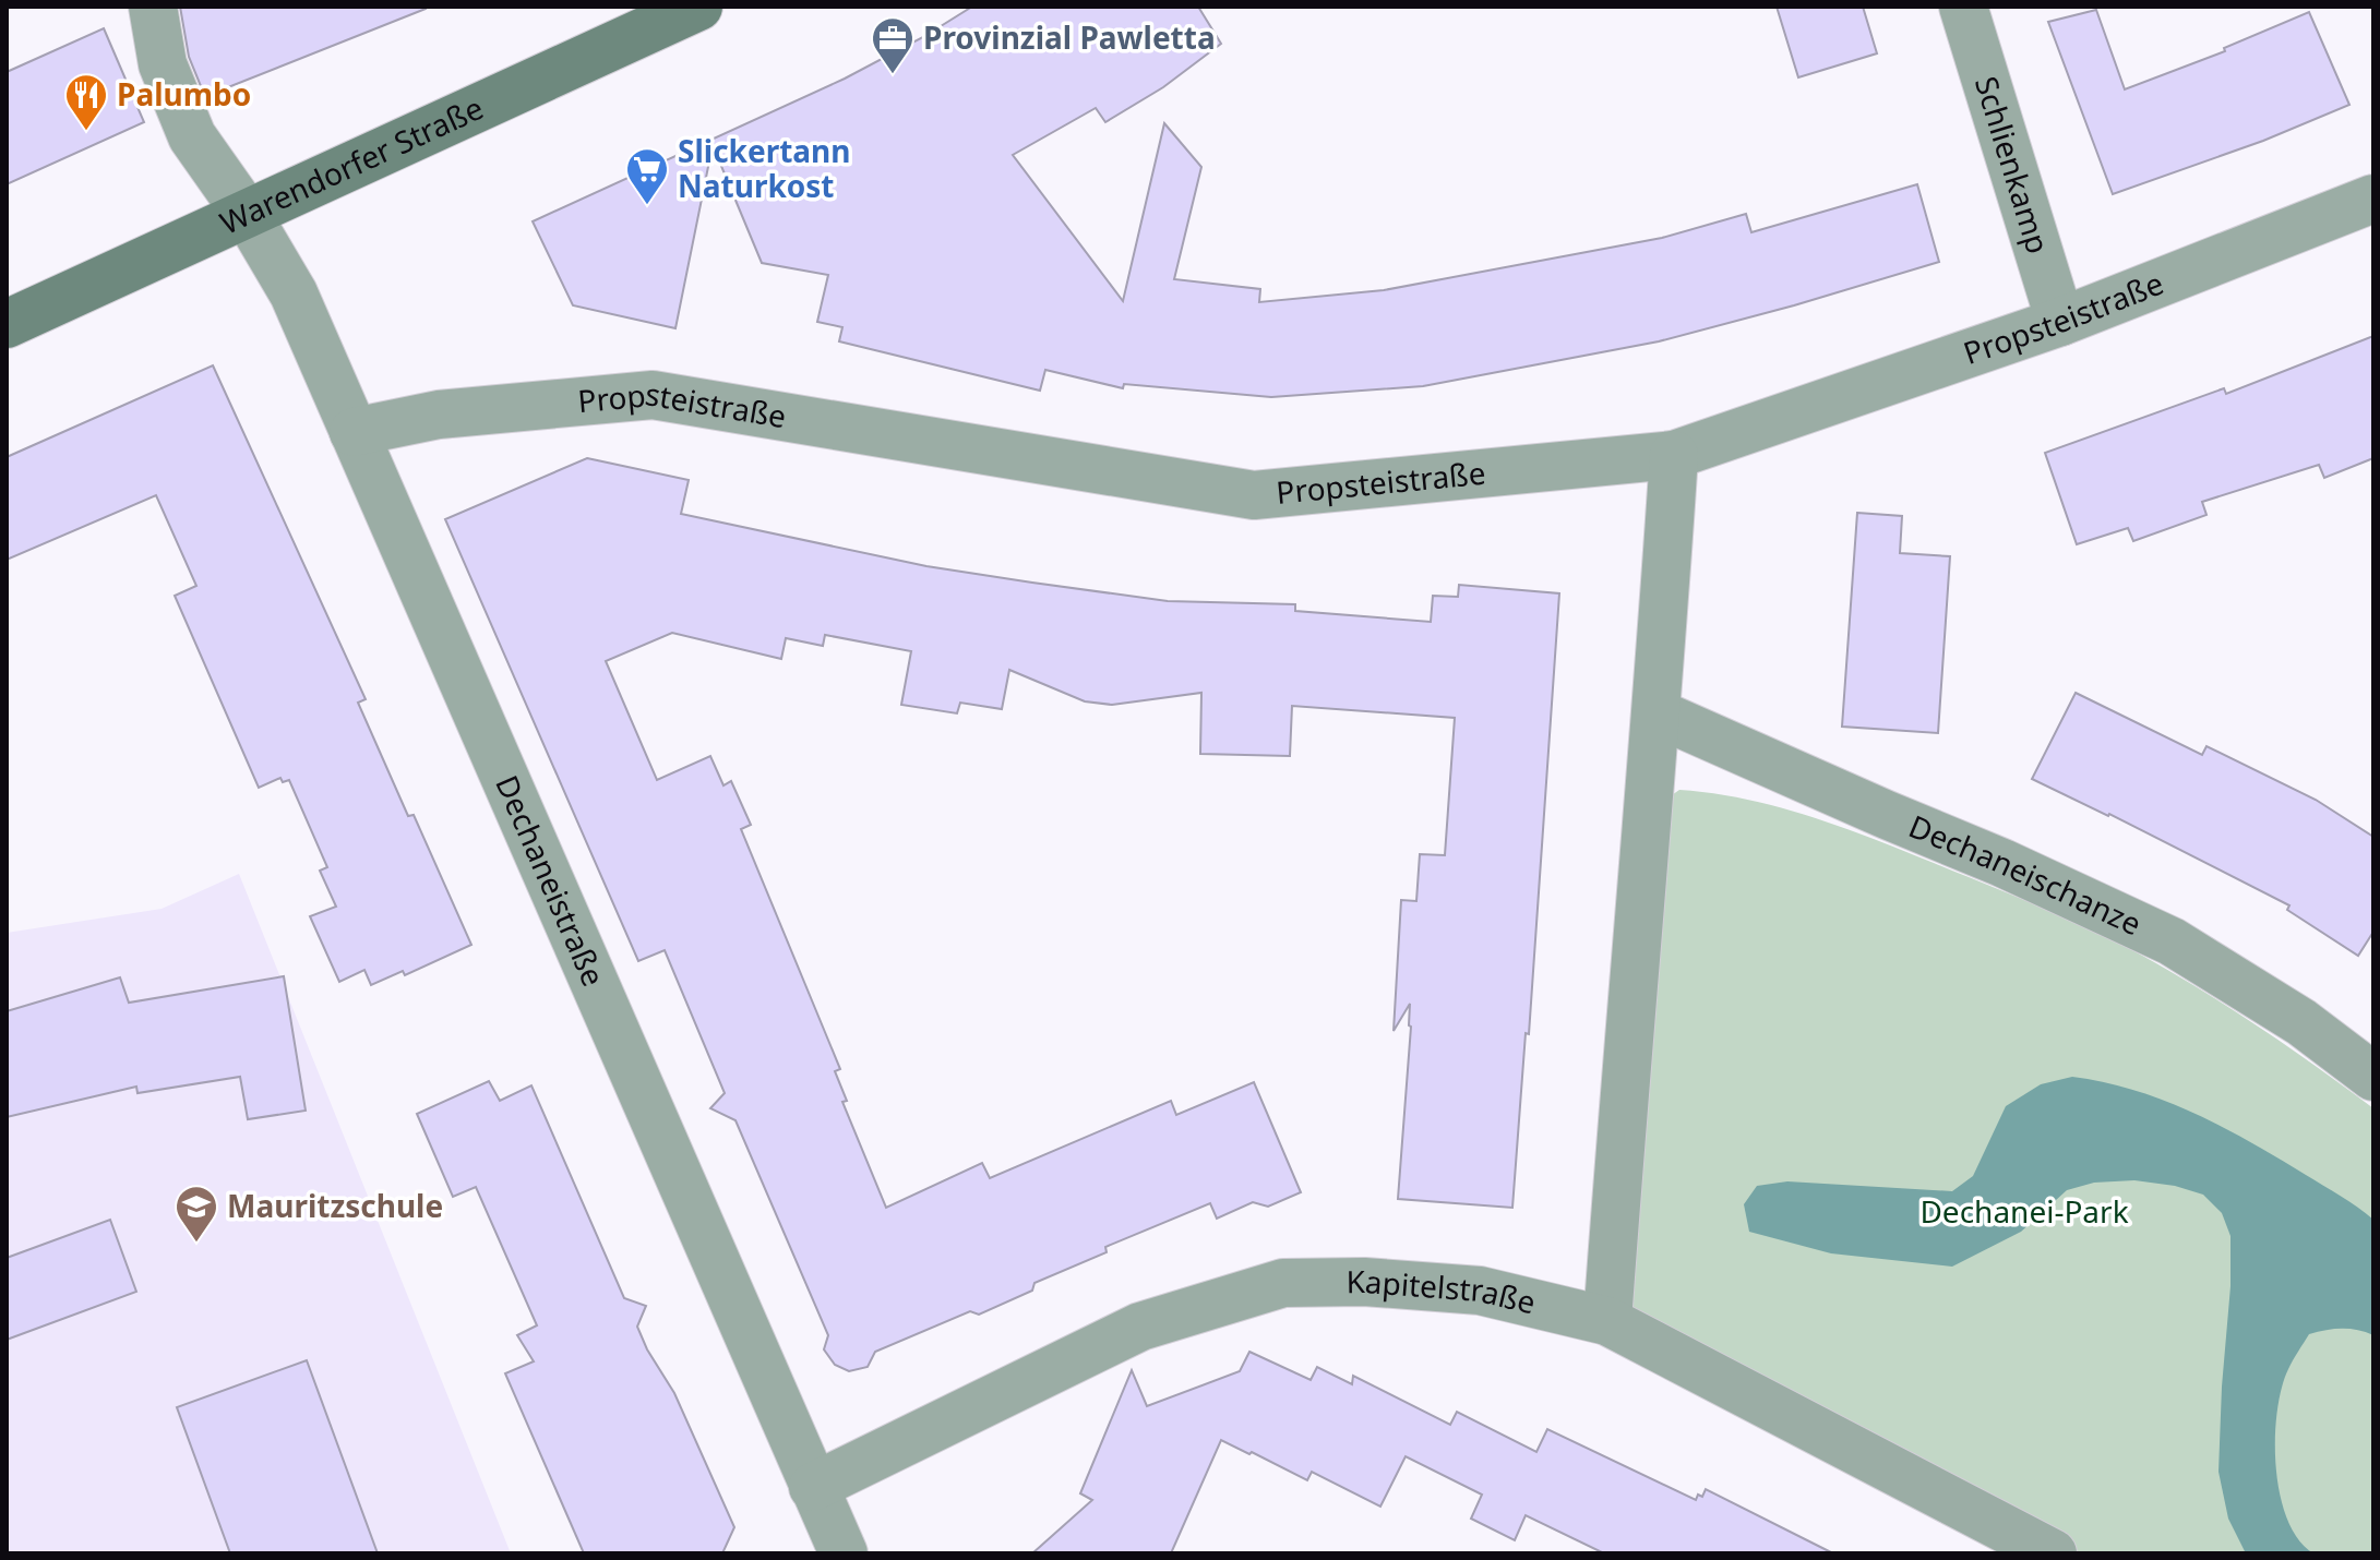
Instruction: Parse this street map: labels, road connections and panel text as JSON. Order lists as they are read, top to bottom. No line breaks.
{"streets":{"main road":["Warendorfer Straße"],"street":["Schlienkamp","Propsteistraße","Dechaneischanze","Dechaneistraße","Kapitelstraße"]},"crossings":[["Schlienkamp","Propsteistraße"],["Warendorfer Straße","Dechaneistraße"],["Propsteistraße","Dechaneistraße"],["Dechaneistraße","Kapitelstraße"]],"parks":["Dechanei-Park"],"places":{"office":["Provinzial Pawletta"],"restaurant":["Palumbo"],"supermarket":["Slickertann Naturkost"],"school or university":["Mauritzschule"]}}
